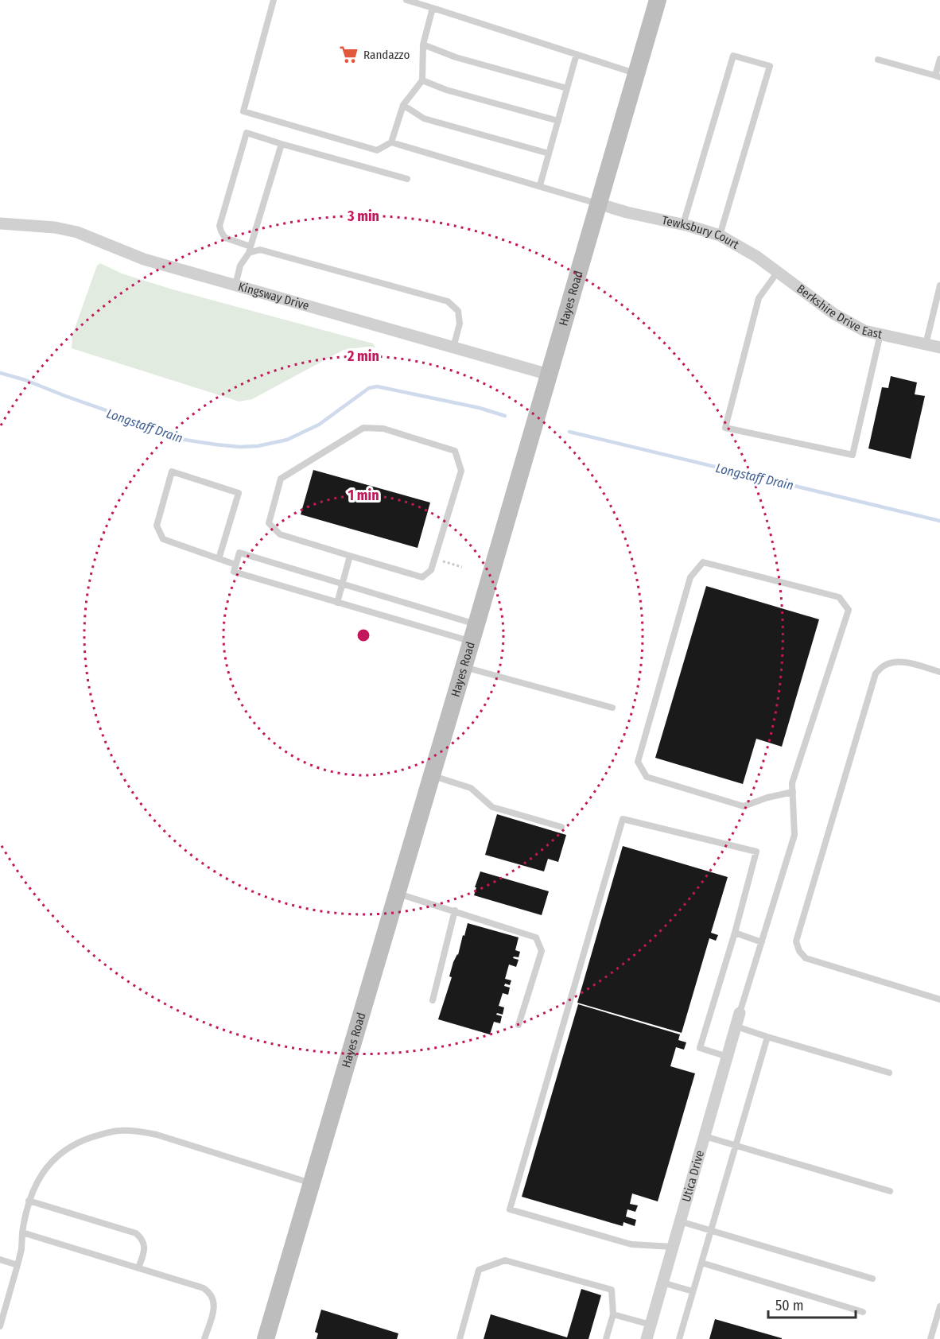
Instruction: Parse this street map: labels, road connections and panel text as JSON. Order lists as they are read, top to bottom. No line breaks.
{"streets":{"main road":["Hayes Road"],"street":["Tewksbury Court","Kingsway Drive","Berkshire Drive East","Utica Drive"]},"crossings":[["Tewksbury Court","Hayes Road"],["Tewksbury Court","Berkshire Drive East"],["Kingsway Drive","Hayes Road"]],"water":["Longstaff Drain"],"places":{"supermarket":["Randazzo"]},"scale_bar":"50 m","rings":["3 min","2 min","1 min"]}
